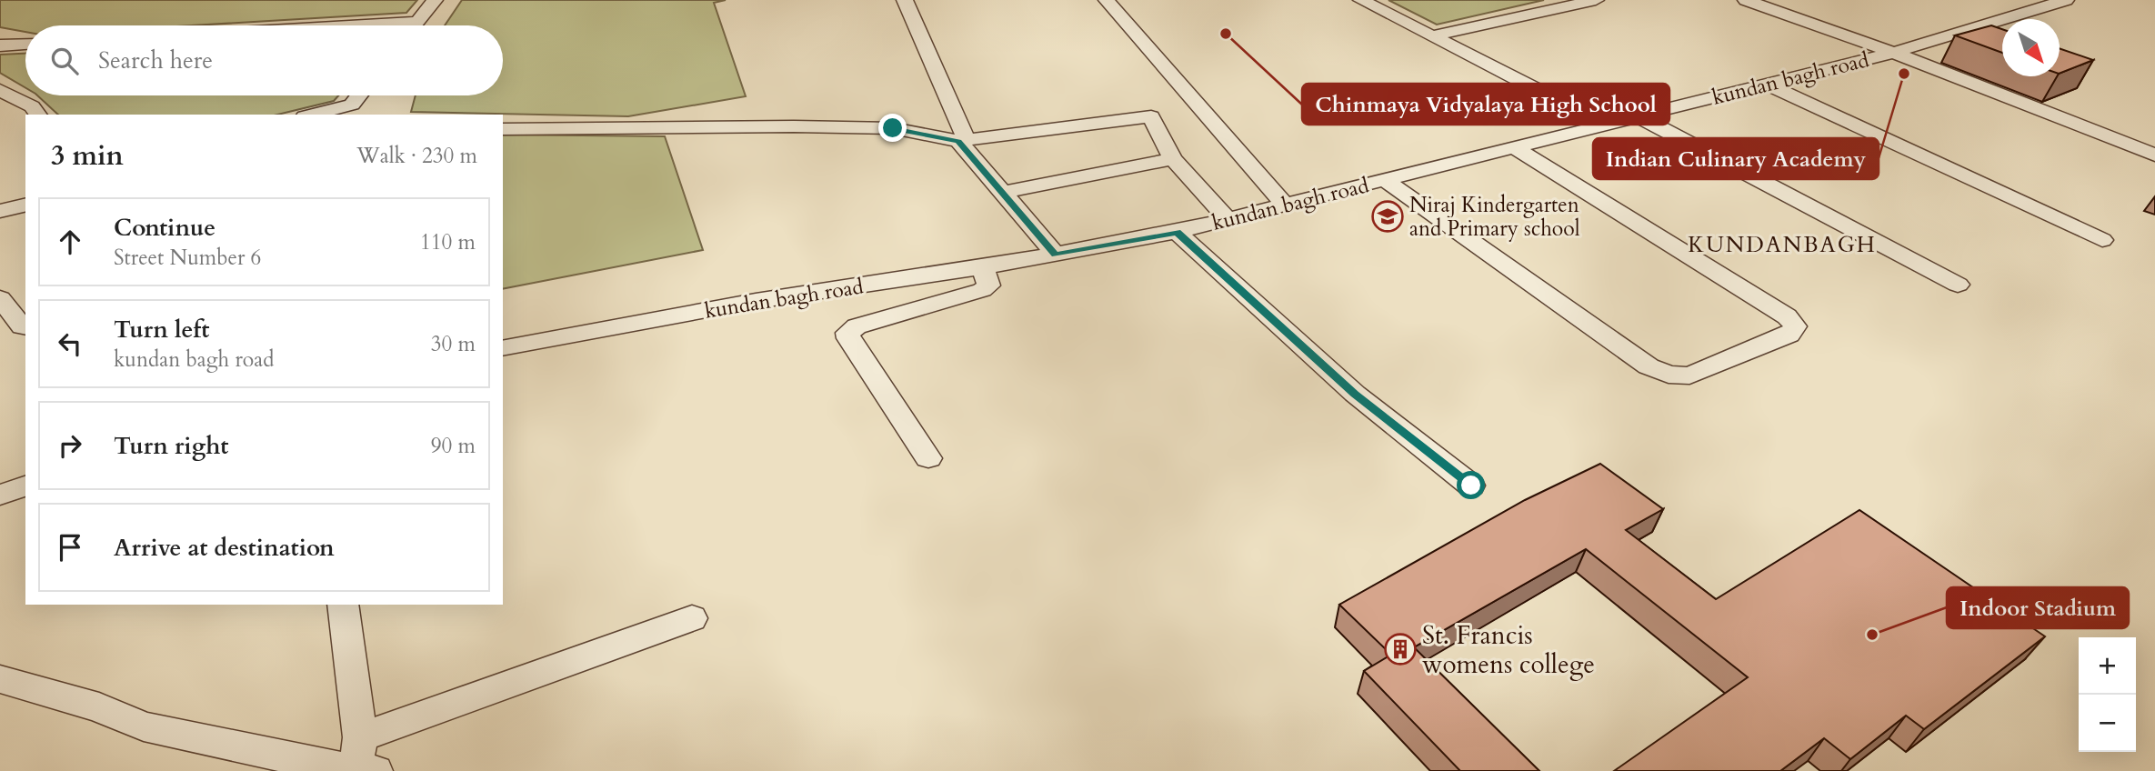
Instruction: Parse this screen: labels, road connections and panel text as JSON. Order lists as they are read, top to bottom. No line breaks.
{"streets":{"street":["kundan bagh road"]},"districts":["KUNDANBAGH"],"places":{"other":["Chinmaya Vidyalaya High School","Indian Culinary Academy","Indoor Stadium"],"school or university":["Niraj Kindergarten and Primary school"],"building":["St. Francis womens college"]},"north":"bottom right","page":{"search":"Search here","heading":["3 min","Walk · 230 m"],"list":[["Continue","Street Number 6","110 m"],["Turn left","kundan bagh road","30 m"],["Turn right","90 m"],"Arrive at destination"],"map_buttons":["+","−"]}}
